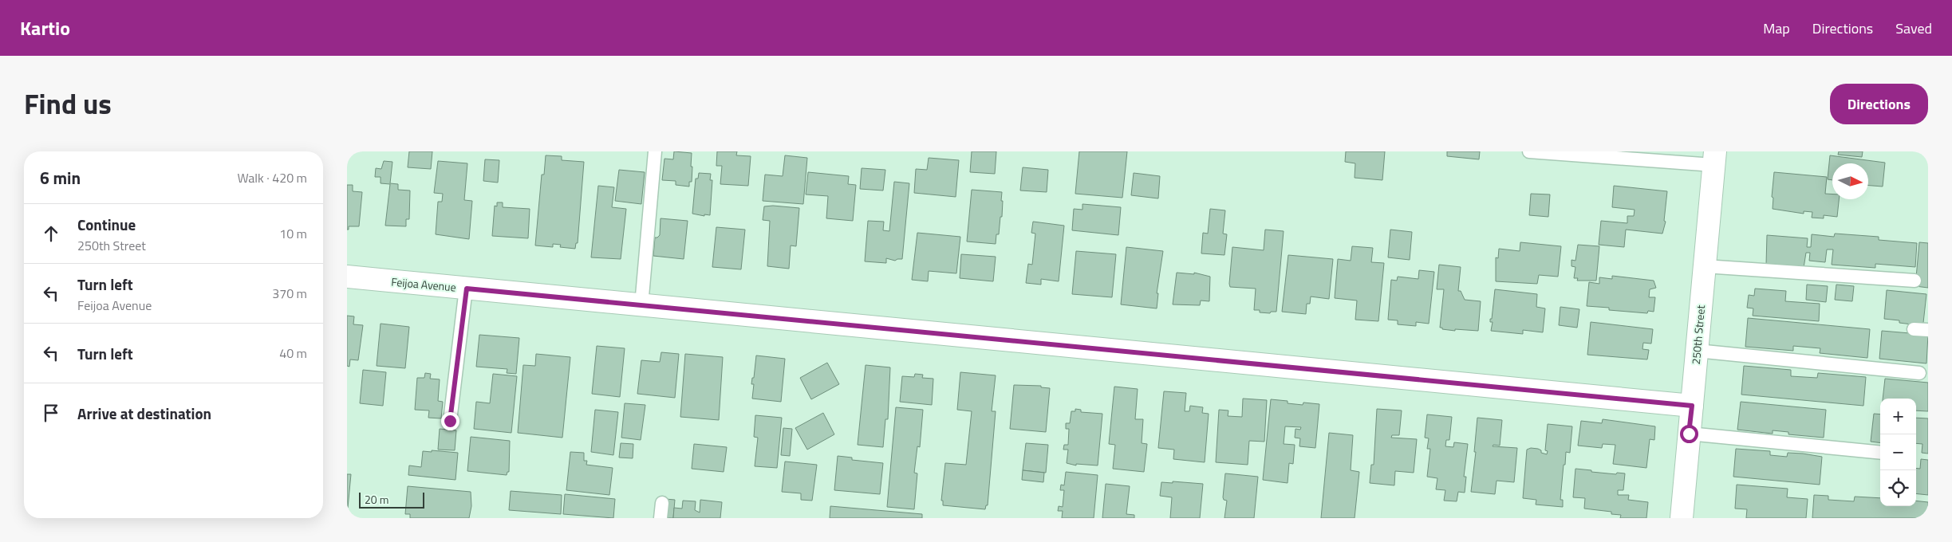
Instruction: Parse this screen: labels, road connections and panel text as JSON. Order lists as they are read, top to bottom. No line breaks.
{"streets":{"street":["Feijoa Avenue","250th Street"]},"crossings":[["Feijoa Avenue","250th Street"]],"scale_bar":"20 m","north":"right","page":{"header":"Kartio","nav":["Map","Directions","Saved"],"title":"Find us","buttons":"Directions","heading":["6 min","Walk · 420 m"],"list":[["Continue","250th Street","10 m"],["Turn left","Feijoa Avenue","370 m"],["Turn left","40 m"],"Arrive at destination"],"map_buttons":["+","−"],"scale":"20 m"}}
